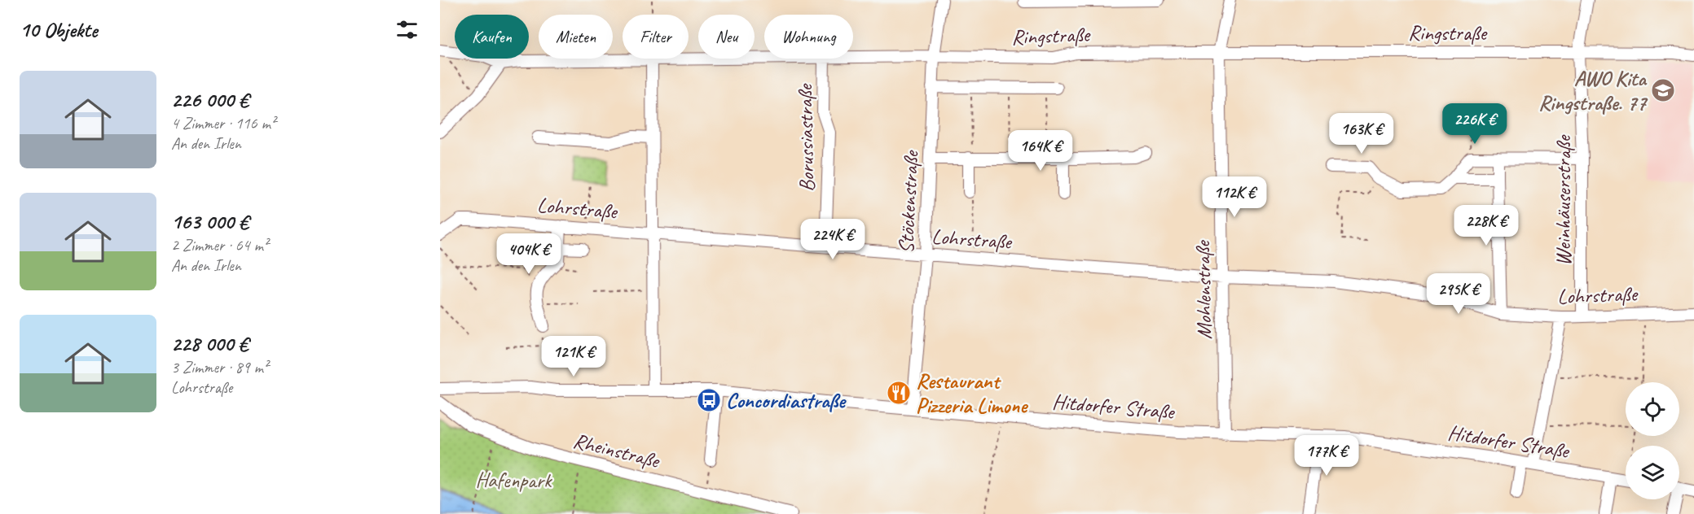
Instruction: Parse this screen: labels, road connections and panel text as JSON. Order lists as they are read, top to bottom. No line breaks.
{"streets":{"street":["Ringstraße","Borussiastraße","Weinhäuserstraße","Stöckenstraße","Lohrstraße","Mohlenstraße","Hitdorfer Straße","Rheinstraße"]},"crossings":[["Ringstraße","Weinhäuserstraße"],["Ringstraße","Stöckenstraße"],["Ringstraße","Mohlenstraße"],["Borussiastraße","Lohrstraße"],["Weinhäuserstraße","Lohrstraße"],["Stöckenstraße","Lohrstraße"],["Stöckenstraße","Hitdorfer Straße"],["Lohrstraße","Mohlenstraße"],["Mohlenstraße","Hitdorfer Straße"]],"parks":["Hafenpark"],"places":{"school or university":["AWO Kita Ringstraße. 77"],"restaurant":["Restaurant Pizzeria Limone"],"bus stop":["Concordiastraße"]},"page":{"heading":"10 Objekte","chip":["Kaufen","Mieten","Filter","Neu","Wohnung"],"list":[{"name":"226 000 €","note":"4 Zimmer · 116 m² · An den Irlen"},{"name":"163 000 €","note":"2 Zimmer · 64 m² · An den Irlen"},{"name":"228 000 €","note":"3 Zimmer · 89 m² · Lohrstraße"}],"price":["226K €","163K €","164K €","112K €","228K €","224K €","404K €","295K €","121K €","177K €"]}}
